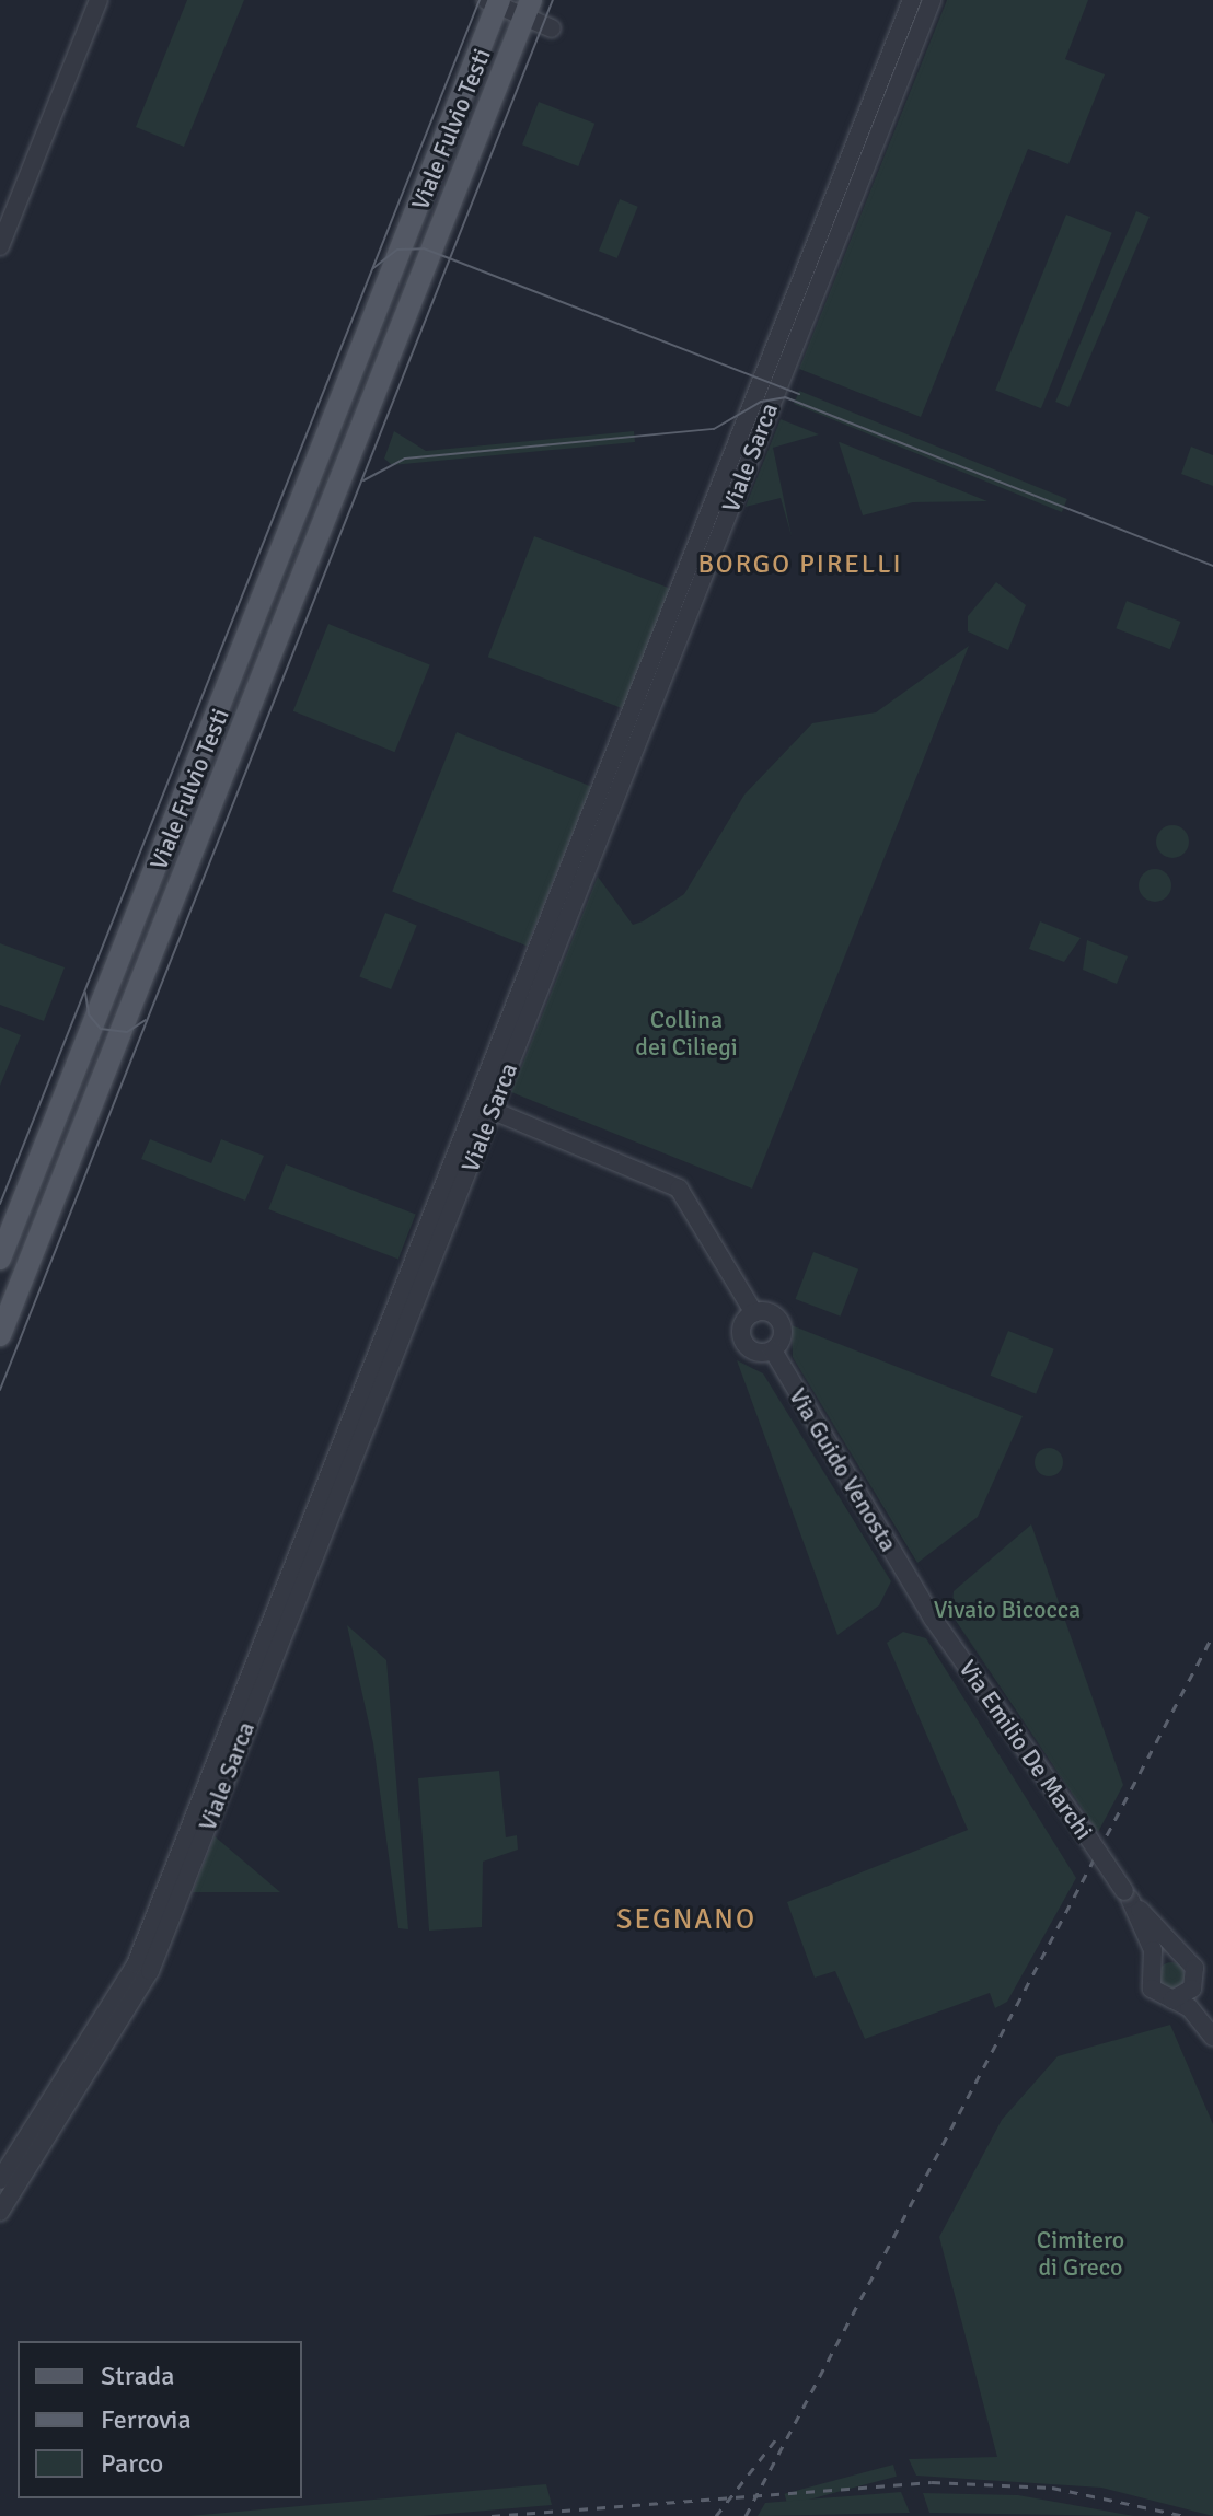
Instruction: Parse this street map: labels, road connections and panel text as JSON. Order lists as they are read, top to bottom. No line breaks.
{"streets":{"main road":["Viale Fulvio Testi"],"street":["Viale Sarca","Via Guido Venosta","Via Emilio De Marchi"]},"crossings":[["Via Guido Venosta","Via Emilio De Marchi"]],"districts":["BORGO PIRELLI","SEGNANO"],"parks":["Collina dei Ciliegi","Vivaio Bicocca","Cimitero di Greco"],"legend":["Strada","Ferrovia","Parco"]}
